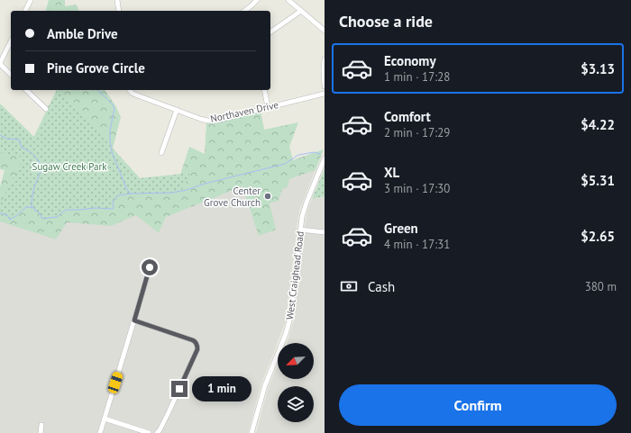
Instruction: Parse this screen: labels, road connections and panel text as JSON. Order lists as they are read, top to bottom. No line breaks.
{"streets":{"street":["Northaven Drive","West Craighead Road"]},"parks":["Sugaw Creek Park"],"places":["Center Grove Church"],"north":"bottom left","page":{"heading":"Choose a ride","banner":["Amble Drive","Pine Grove Circle"],"list":[{"name":"Economy","note":"1 min · 17:28","value":"$3.13"},{"name":"Comfort","note":"2 min · 17:29","value":"$4.22"},{"name":"XL","note":"3 min · 17:30","value":"$5.31"},{"name":"Green","note":"4 min · 17:31","value":"$2.65"}],"pay":["Cash","380 m"],"bubble":"1 min","buttons":"Confirm"}}
